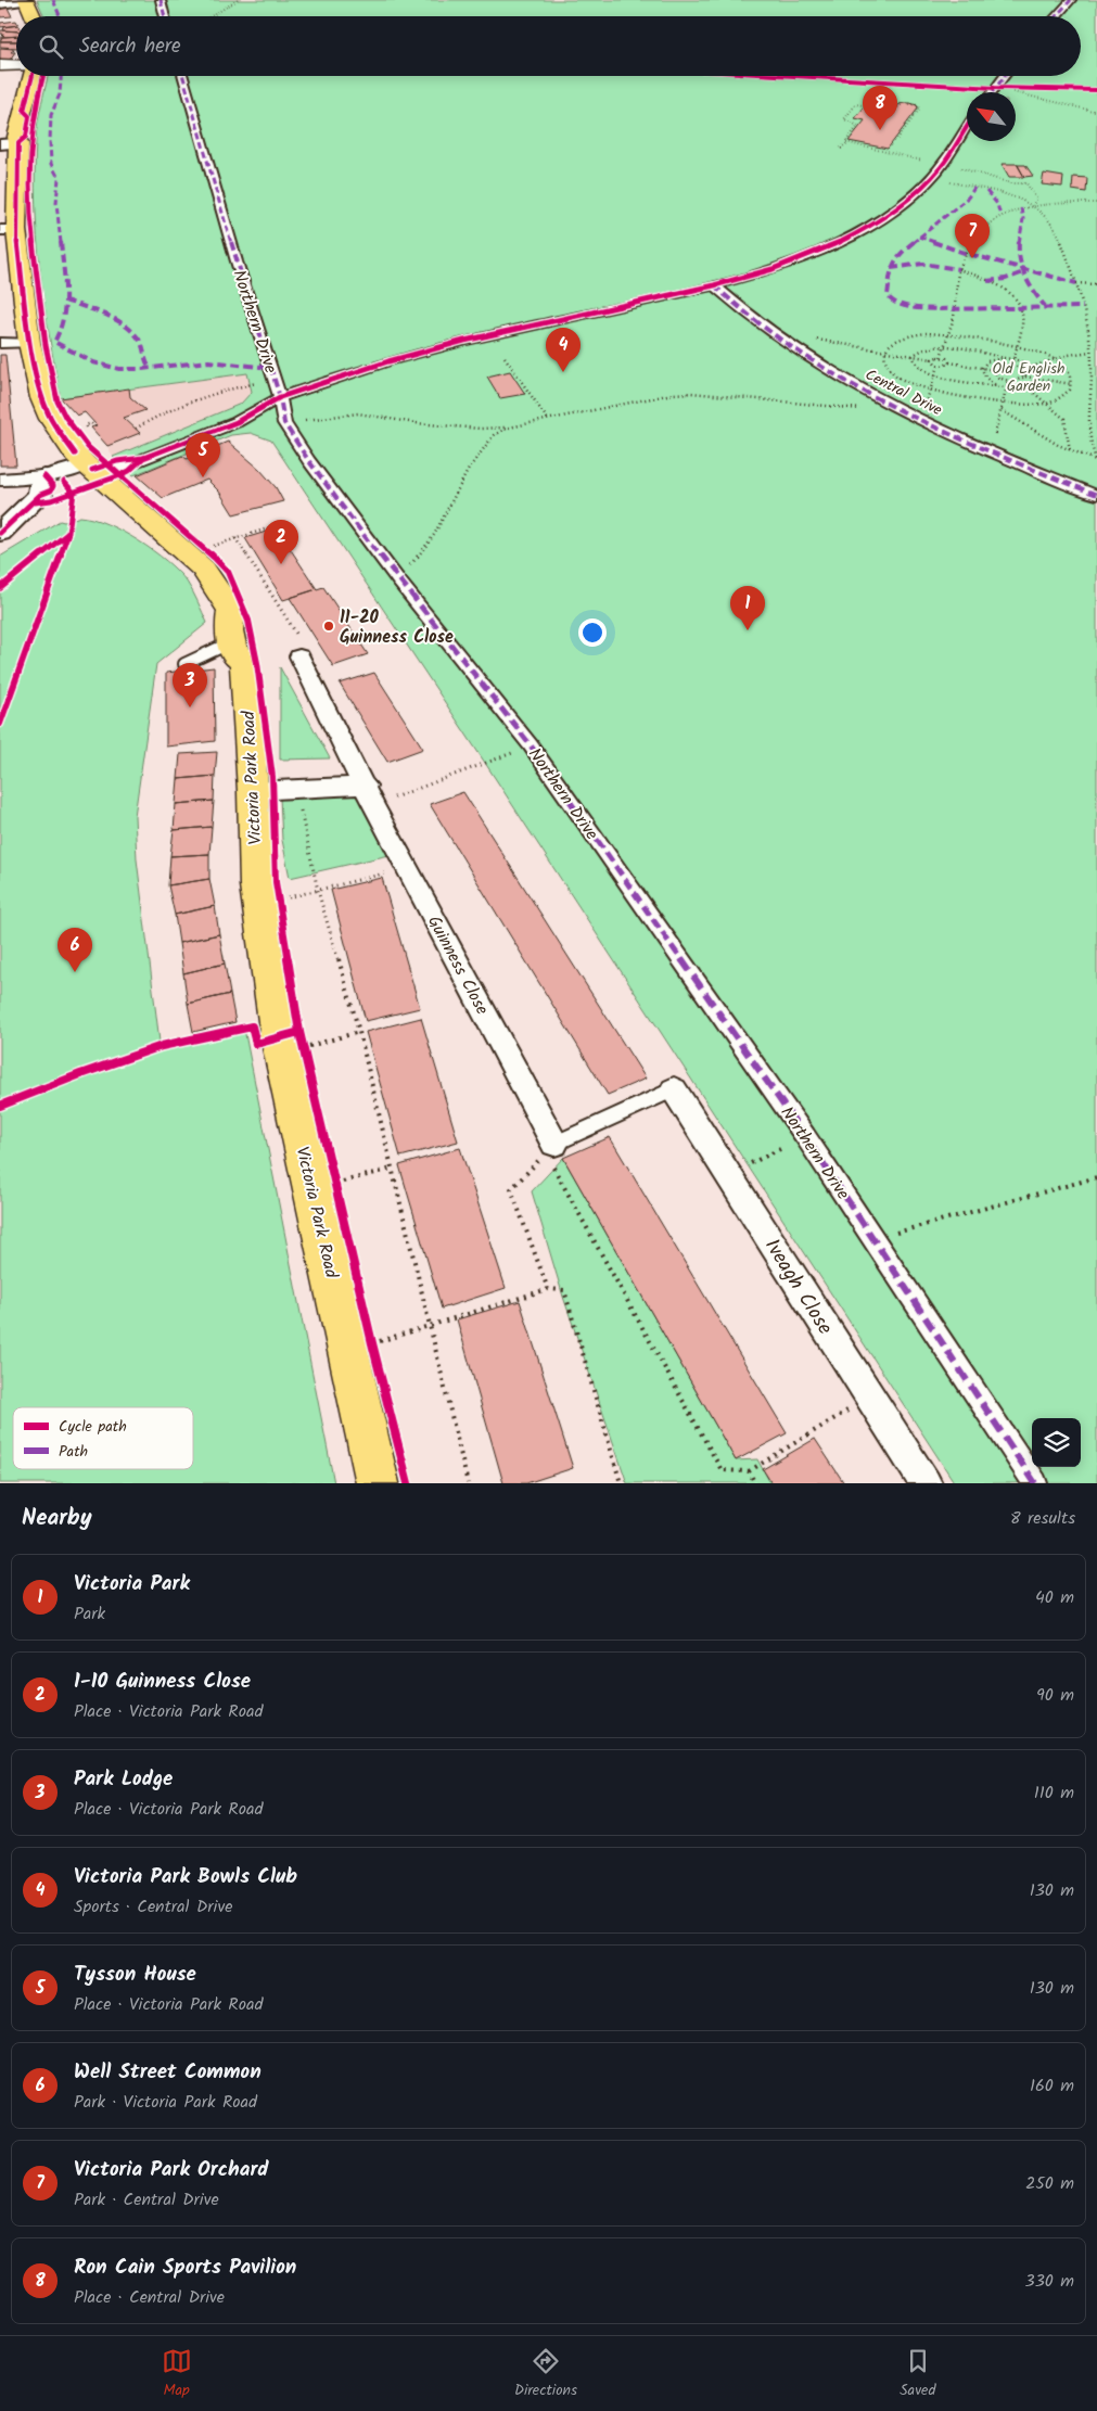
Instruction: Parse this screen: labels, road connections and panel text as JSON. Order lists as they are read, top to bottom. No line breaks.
{"streets":{"main road":["Victoria Park Road"],"street":["Northern Drive","Central Drive","Guinness Close","Iveagh Close"]},"parks":["Old English Garden"],"places":["11-20 Guinness Close"],"legend":["Cycle path","Path"],"north":"top left","page":{"search":"Search here","pins":["8","7","4","5","2","1","3","6"],"heading":["Nearby","8 results"],"list":[{"mark":"1","name":"Victoria Park","note":"Park","value":"40 m"},{"mark":"2","name":"1-10 Guinness Close","note":"Place · Victoria Park Road","value":"90 m"},{"mark":"3","name":"Park Lodge","note":"Place · Victoria Park Road","value":"110 m"},{"mark":"4","name":"Victoria Park Bowls Club","note":"Sports · Central Drive","value":"130 m"},{"mark":"5","name":"Tysson House","note":"Place · Victoria Park Road","value":"130 m"},{"mark":"6","name":"Well Street Common","note":"Park · Victoria Park Road","value":"160 m"},{"mark":"7","name":"Victoria Park Orchard","note":"Park · Central Drive","value":"250 m"},{"mark":"8","name":"Ron Cain Sports Pavilion","note":"Place · Central Drive","value":"330 m"}],"nav":["Map","Directions","Saved"]}}
